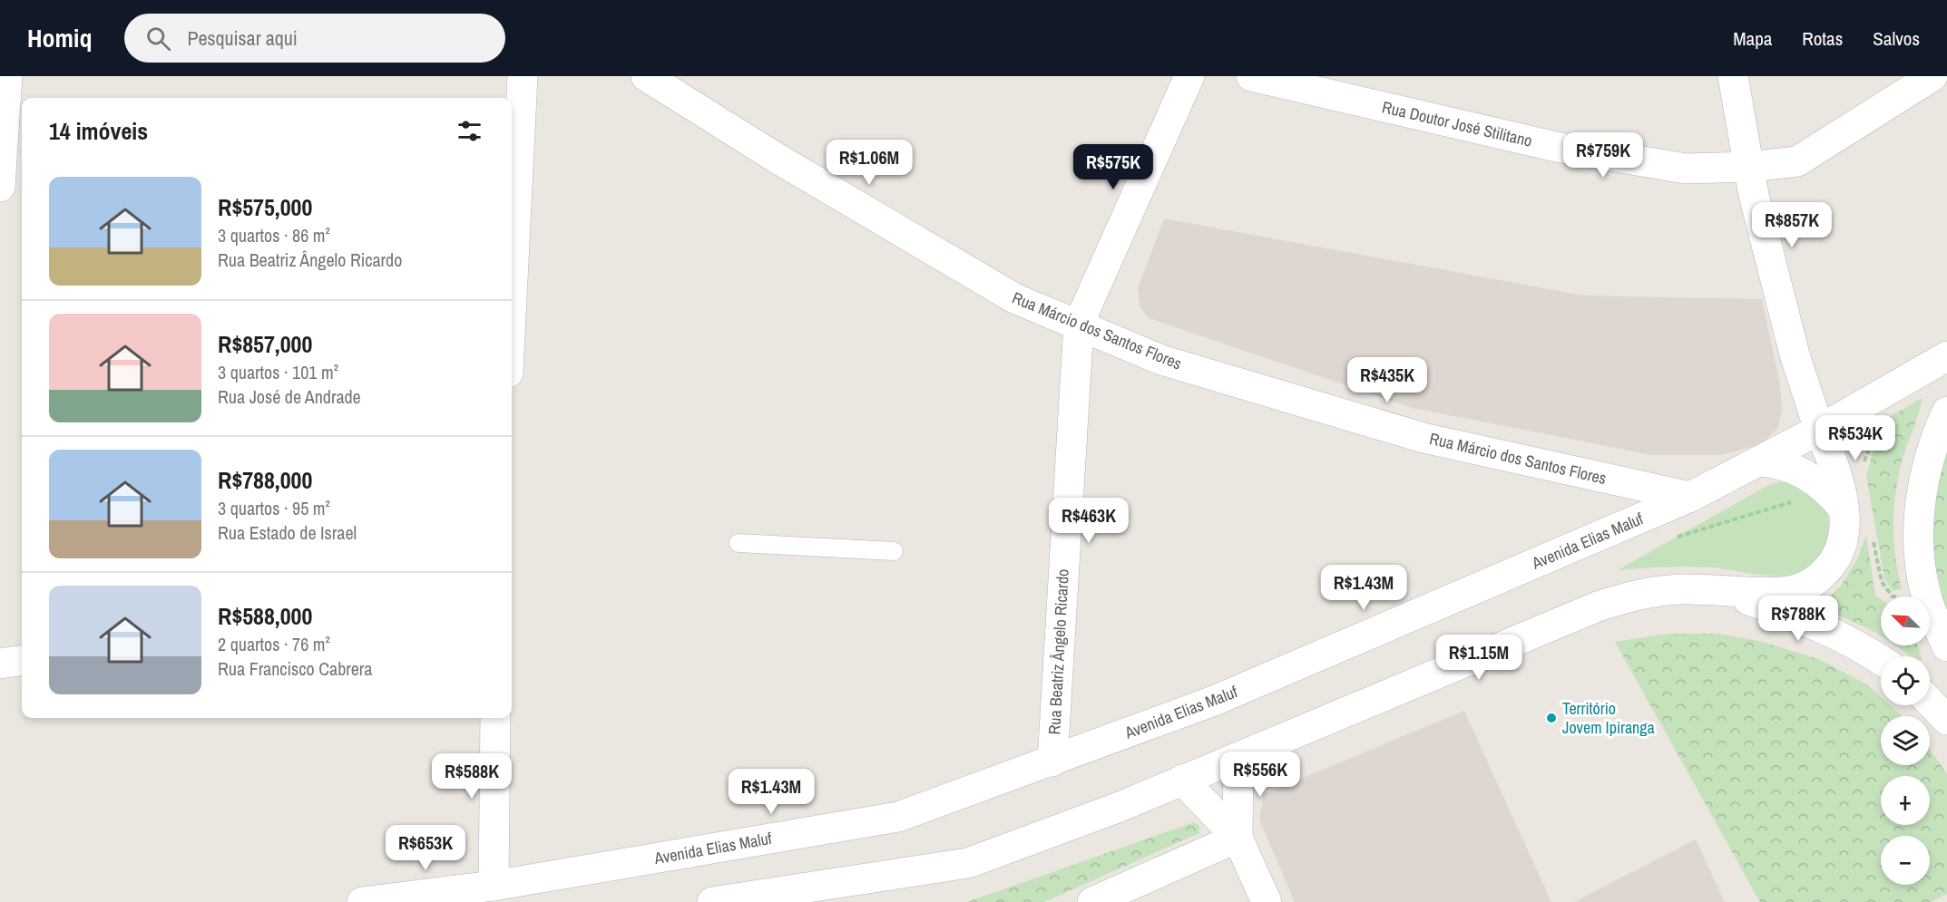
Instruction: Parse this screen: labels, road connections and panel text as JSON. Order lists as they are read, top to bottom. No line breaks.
{"streets":{"street":["Rua Doutor José Stilitano","Rua Márcio dos Santos Flores","Avenida Elias Maluf","Rua Beatriz Ângelo Ricardo"]},"crossings":[["Rua Márcio dos Santos Flores","Avenida Elias Maluf"],["Rua Márcio dos Santos Flores","Rua Beatriz Ângelo Ricardo"],["Avenida Elias Maluf","Rua Beatriz Ângelo Ricardo"]],"places":["Território Jovem Ipiranga"],"north":"top left","page":{"header":"Homiq","search":"Pesquisar aqui","nav":["Mapa","Rotas","Salvos"],"heading":"14 imóveis","price":["R$759K","R$1.06M","R$575K","R$857K","R$435K","R$534K","R$463K","R$1.43M","R$788K","R$1.15M","R$556K","R$588K","R$1.43M","R$653K"],"list":[{"name":"R$575,000","note":"3 quartos · 86 m² · Rua Beatriz Ângelo Ricardo"},{"name":"R$857,000","note":"3 quartos · 101 m² · Rua José de Andrade"},{"name":"R$788,000","note":"3 quartos · 95 m² · Rua Estado de Israel"},{"name":"R$588,000","note":"2 quartos · 76 m² · Rua Francisco Cabrera"}],"map_buttons":["+","−"]}}
